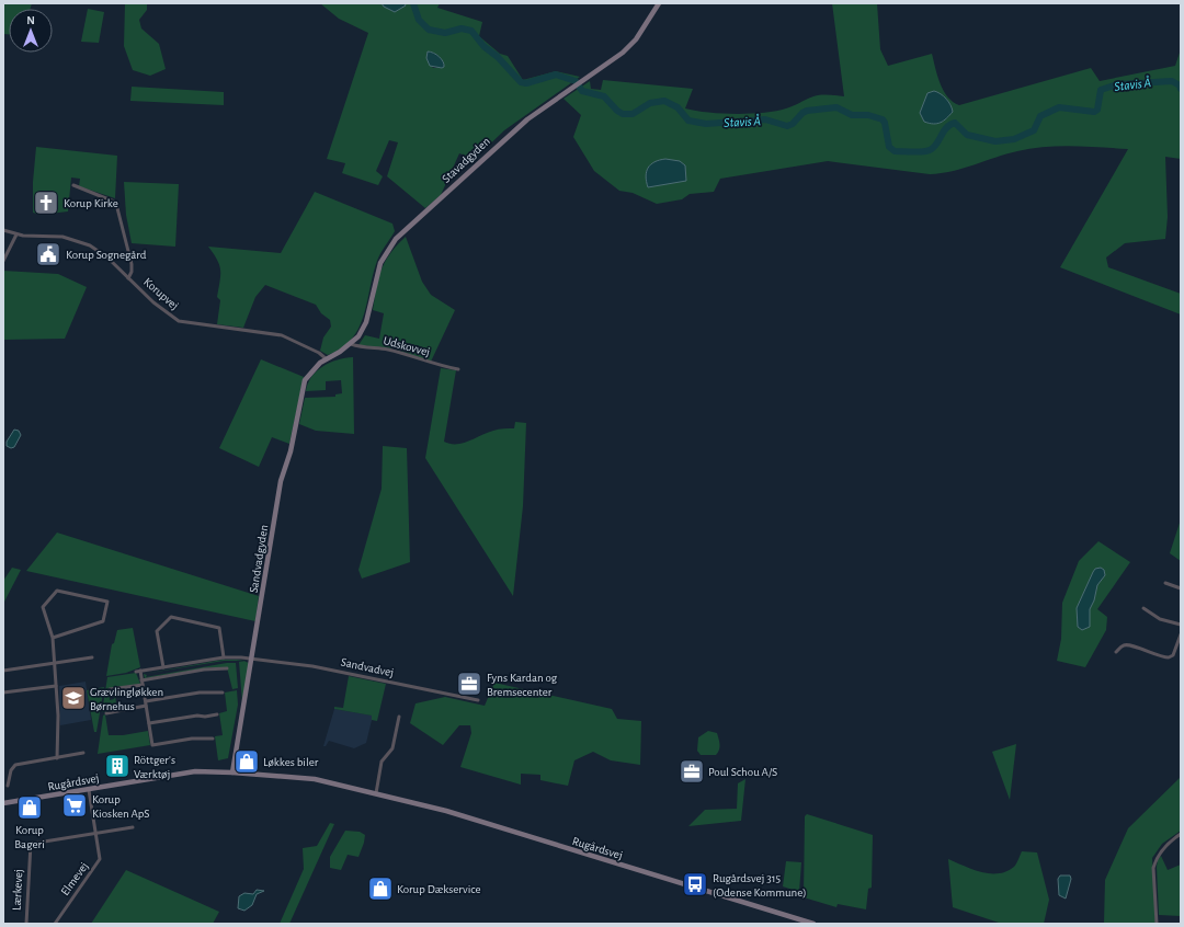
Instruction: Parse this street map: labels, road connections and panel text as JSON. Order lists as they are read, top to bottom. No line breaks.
{"streets":{"street":["Stavadgyden","Korupvej","Udskovvej","Sandvadgyden","Sandvadvej","Rugårdsvej","Elmevej","Lærkevej"]},"crossings":[["Stavadgyden","Korupvej"],["Stavadgyden","Udskovvej"],["Stavadgyden","Sandvadgyden"],["Korupvej","Sandvadgyden"],["Sandvadgyden","Sandvadvej"],["Sandvadgyden","Rugårdsvej"],["Rugårdsvej","Elmevej"],["Elmevej","Lærkevej"]],"water":["Stavis Å"],"places":{"church":["Korup Kirke"],"public building":["Korup Sognegård"],"office":["Fyns Kardan og Bremsecenter","Poul Schou A/S"],"school or university":["Grævlingløkken Børnehus"],"shop":["Løkkes biler","Korup Bageri","Korup Dækservice"],"building":["Röttger's Værktøj"],"supermarket":["Korup Kiosken ApS"],"bus stop":["Rugårdsvej 315 (Odense Kommune)"]},"north":"top"}
